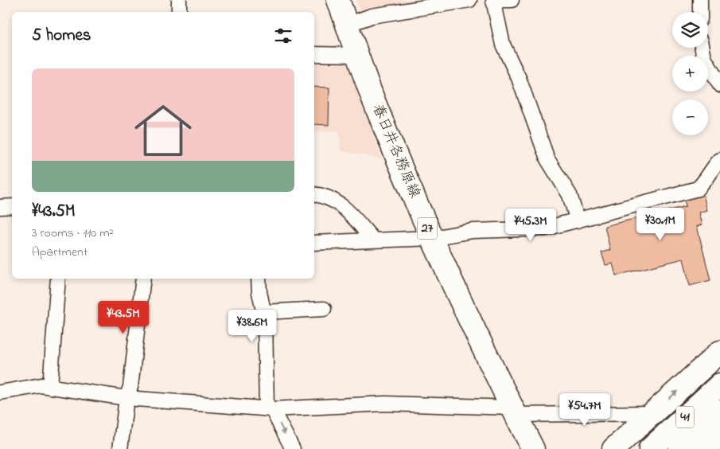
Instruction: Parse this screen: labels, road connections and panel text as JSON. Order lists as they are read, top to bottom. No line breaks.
{"streets":{"main road":["春日井各務原線","27","41"]},"page":{"map_buttons":["+","−"],"heading":"5 homes","list":[{"name":"¥43.5M","note":"3 rooms · 110 m² · Apartment"}],"price":["¥30.1M","¥45.3M","¥43.5M","¥38.6M","¥54.7M"]}}
